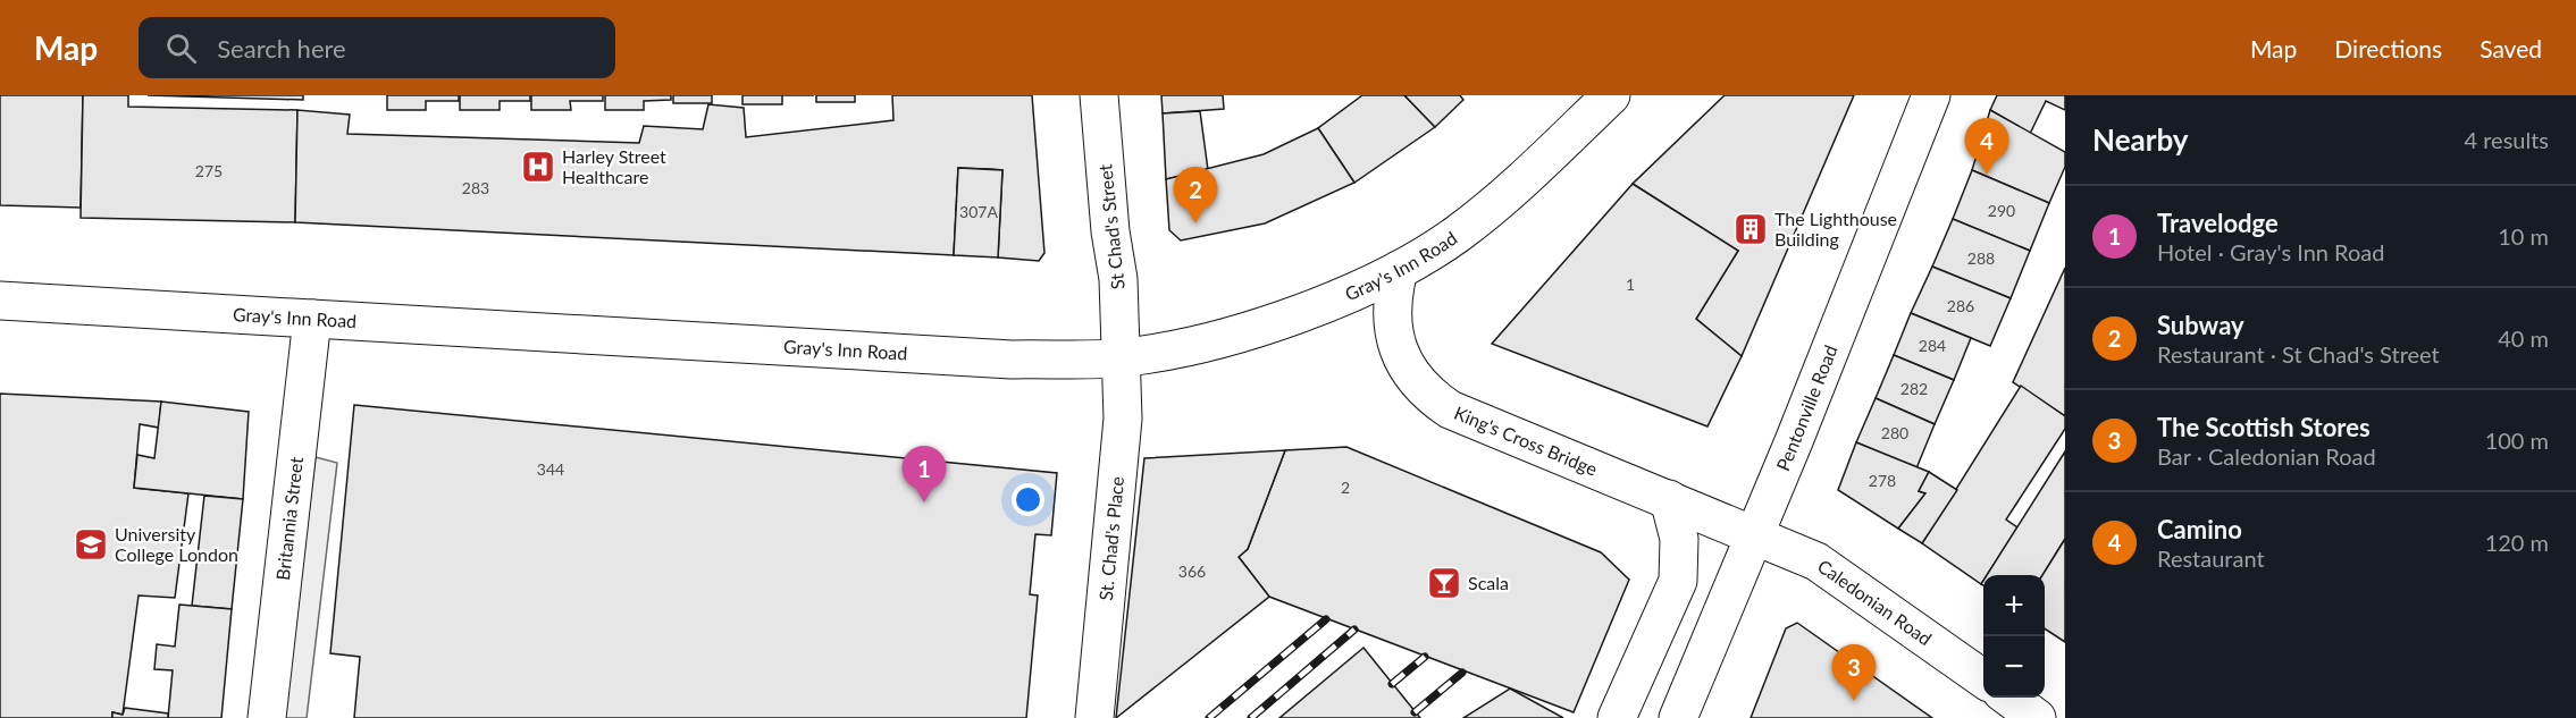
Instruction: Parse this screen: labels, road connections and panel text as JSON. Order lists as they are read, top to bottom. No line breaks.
{"streets":{"main road":["St Chad's Street","Gray's Inn Road","Pentonville Road","King's Cross Bridge","Britannia Street","St. Chad's Place","Caledonian Road"]},"crossings":[["St Chad's Street","Gray's Inn Road"],["St Chad's Street","St. Chad's Place"],["Gray's Inn Road","King's Cross Bridge"],["Gray's Inn Road","Britannia Street"],["Gray's Inn Road","St. Chad's Place"],["Pentonville Road","King's Cross Bridge"],["Pentonville Road","Caledonian Road"],["King's Cross Bridge","Caledonian Road"]],"places":{"hospital":["Harley Street Healthcare"],"building":["The Lighthouse Building"],"school or university":["University College London"],"bar":["Scala"]},"house_numbers":["275","283","290","307A","288","1","286","284","282","280","344","278","2","366"],"page":{"header":"Map","search":"Search here","nav":["Map","Directions","Saved"],"heading":["Nearby","4 results"],"pins":["4","2","1","3"],"list":[{"mark":"1","name":"Travelodge","note":"Hotel · Gray's Inn Road","value":"10 m"},{"mark":"2","name":"Subway","note":"Restaurant · St Chad's Street","value":"40 m"},{"mark":"3","name":"The Scottish Stores","note":"Bar · Caledonian Road","value":"100 m"},{"mark":"4","name":"Camino","note":"Restaurant","value":"120 m"}],"map_buttons":["+","−"]}}
